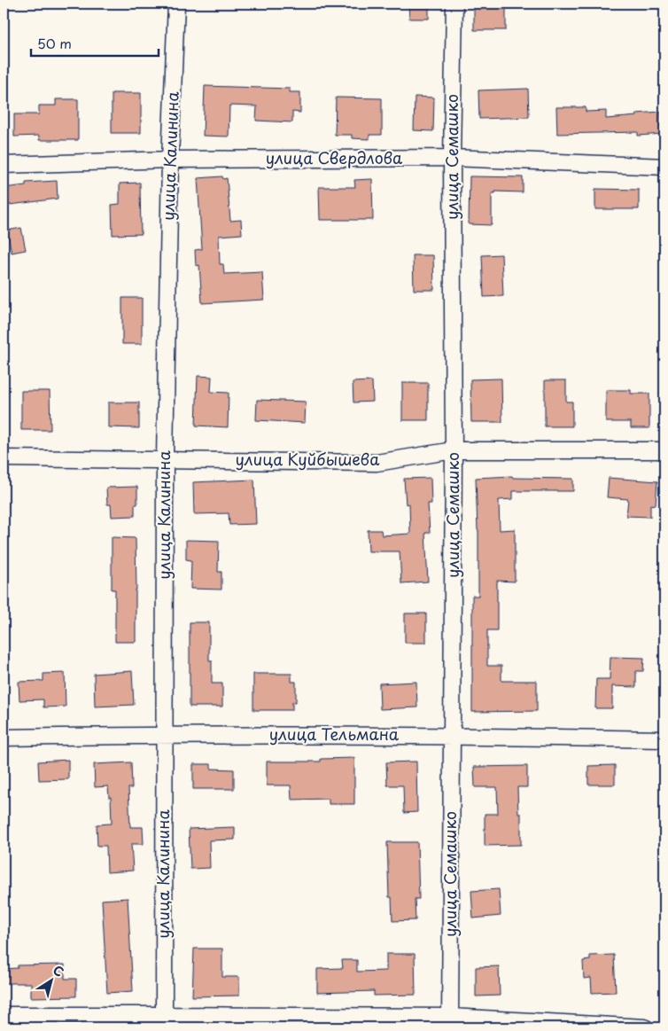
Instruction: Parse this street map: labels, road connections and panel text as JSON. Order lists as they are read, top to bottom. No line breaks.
{"streets":{"street":["улица Калинина","улица Семашко","улица Свердлова","улица Куйбышева","улица Тельмана"]},"crossings":[["улица Калинина","улица Свердлова"],["улица Калинина","улица Куйбышева"],["улица Калинина","улица Тельмана"],["улица Семашко","улица Свердлова"],["улица Семашко","улица Куйбышева"],["улица Семашко","улица Тельмана"]],"scale_bar":"50 m","north":"top right"}
